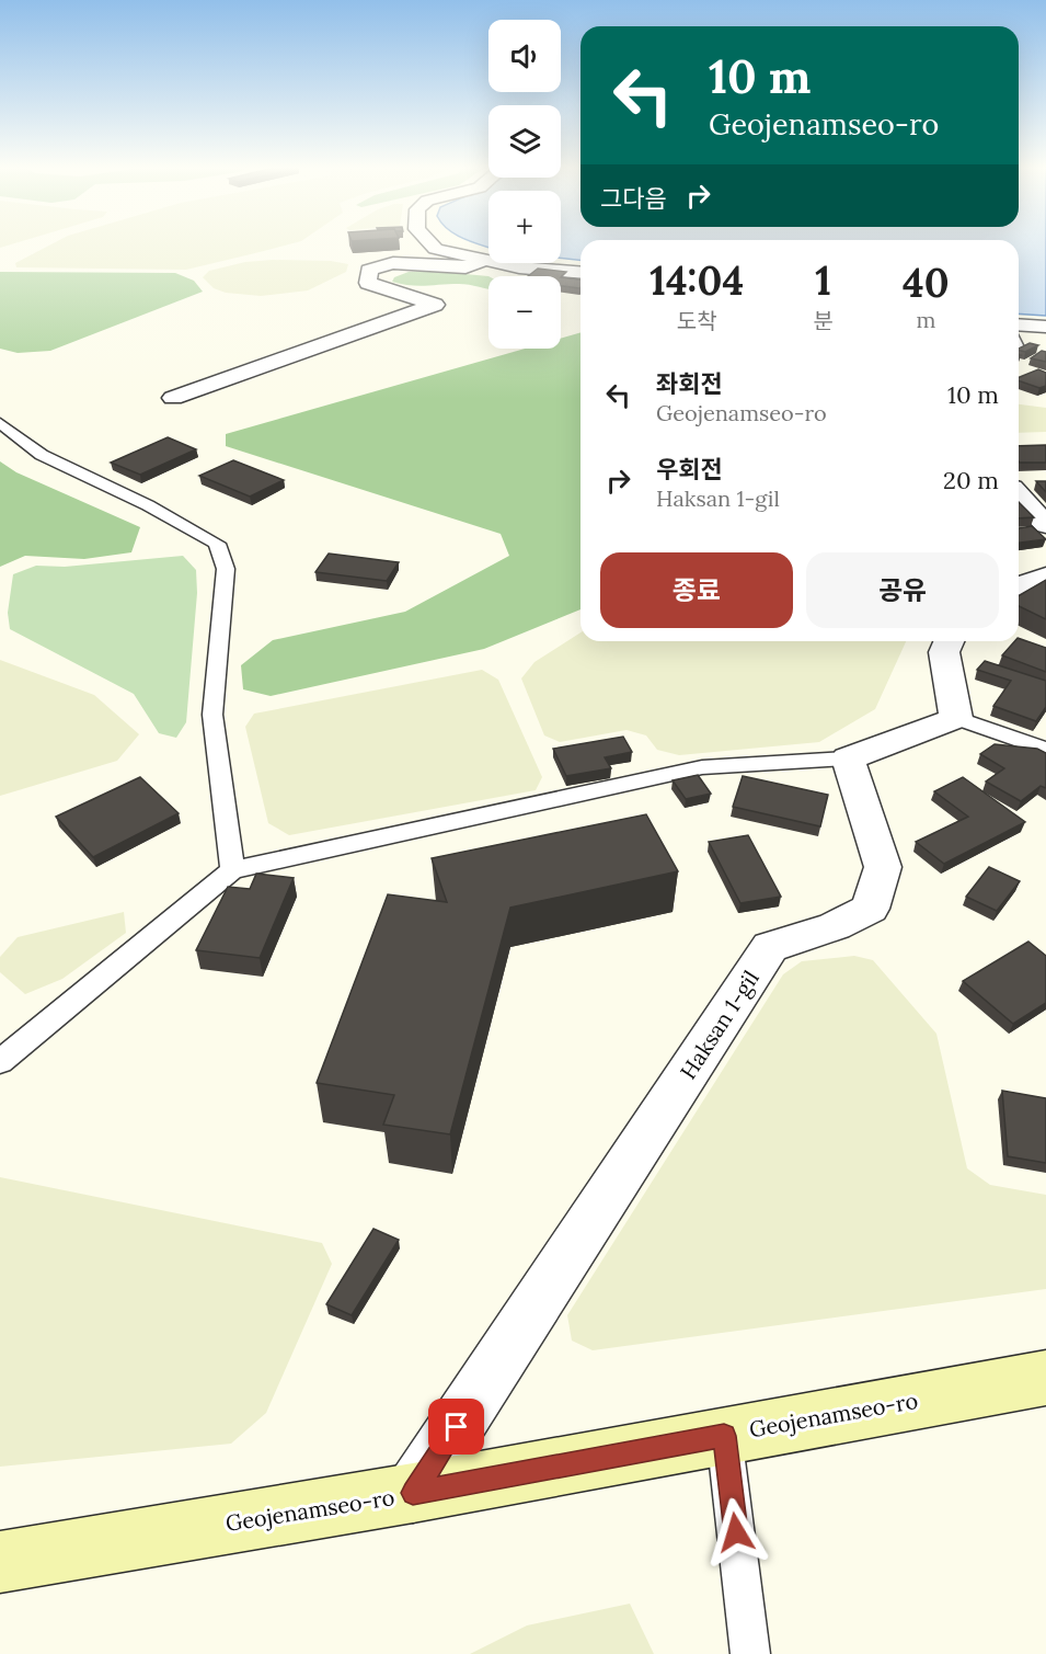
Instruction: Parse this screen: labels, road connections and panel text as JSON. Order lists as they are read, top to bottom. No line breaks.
{"streets":{"main road":["Geojenamseo-ro"],"street":["Haksan 1-gil"]},"crossings":[["Haksan 1-gil","Geojenamseo-ro"]],"page":{"map_buttons":["+","−"],"turn":["10 m","Geojenamseo-ro"],"then":"그다음","eta":["14:04","도착","1","분","40","m"],"list":[{"name":"좌회전","note":"Geojenamseo-ro","value":"10 m"},{"name":"우회전","note":"Haksan 1-gil","value":"20 m"}],"buttons":["종료","공유"]}}
